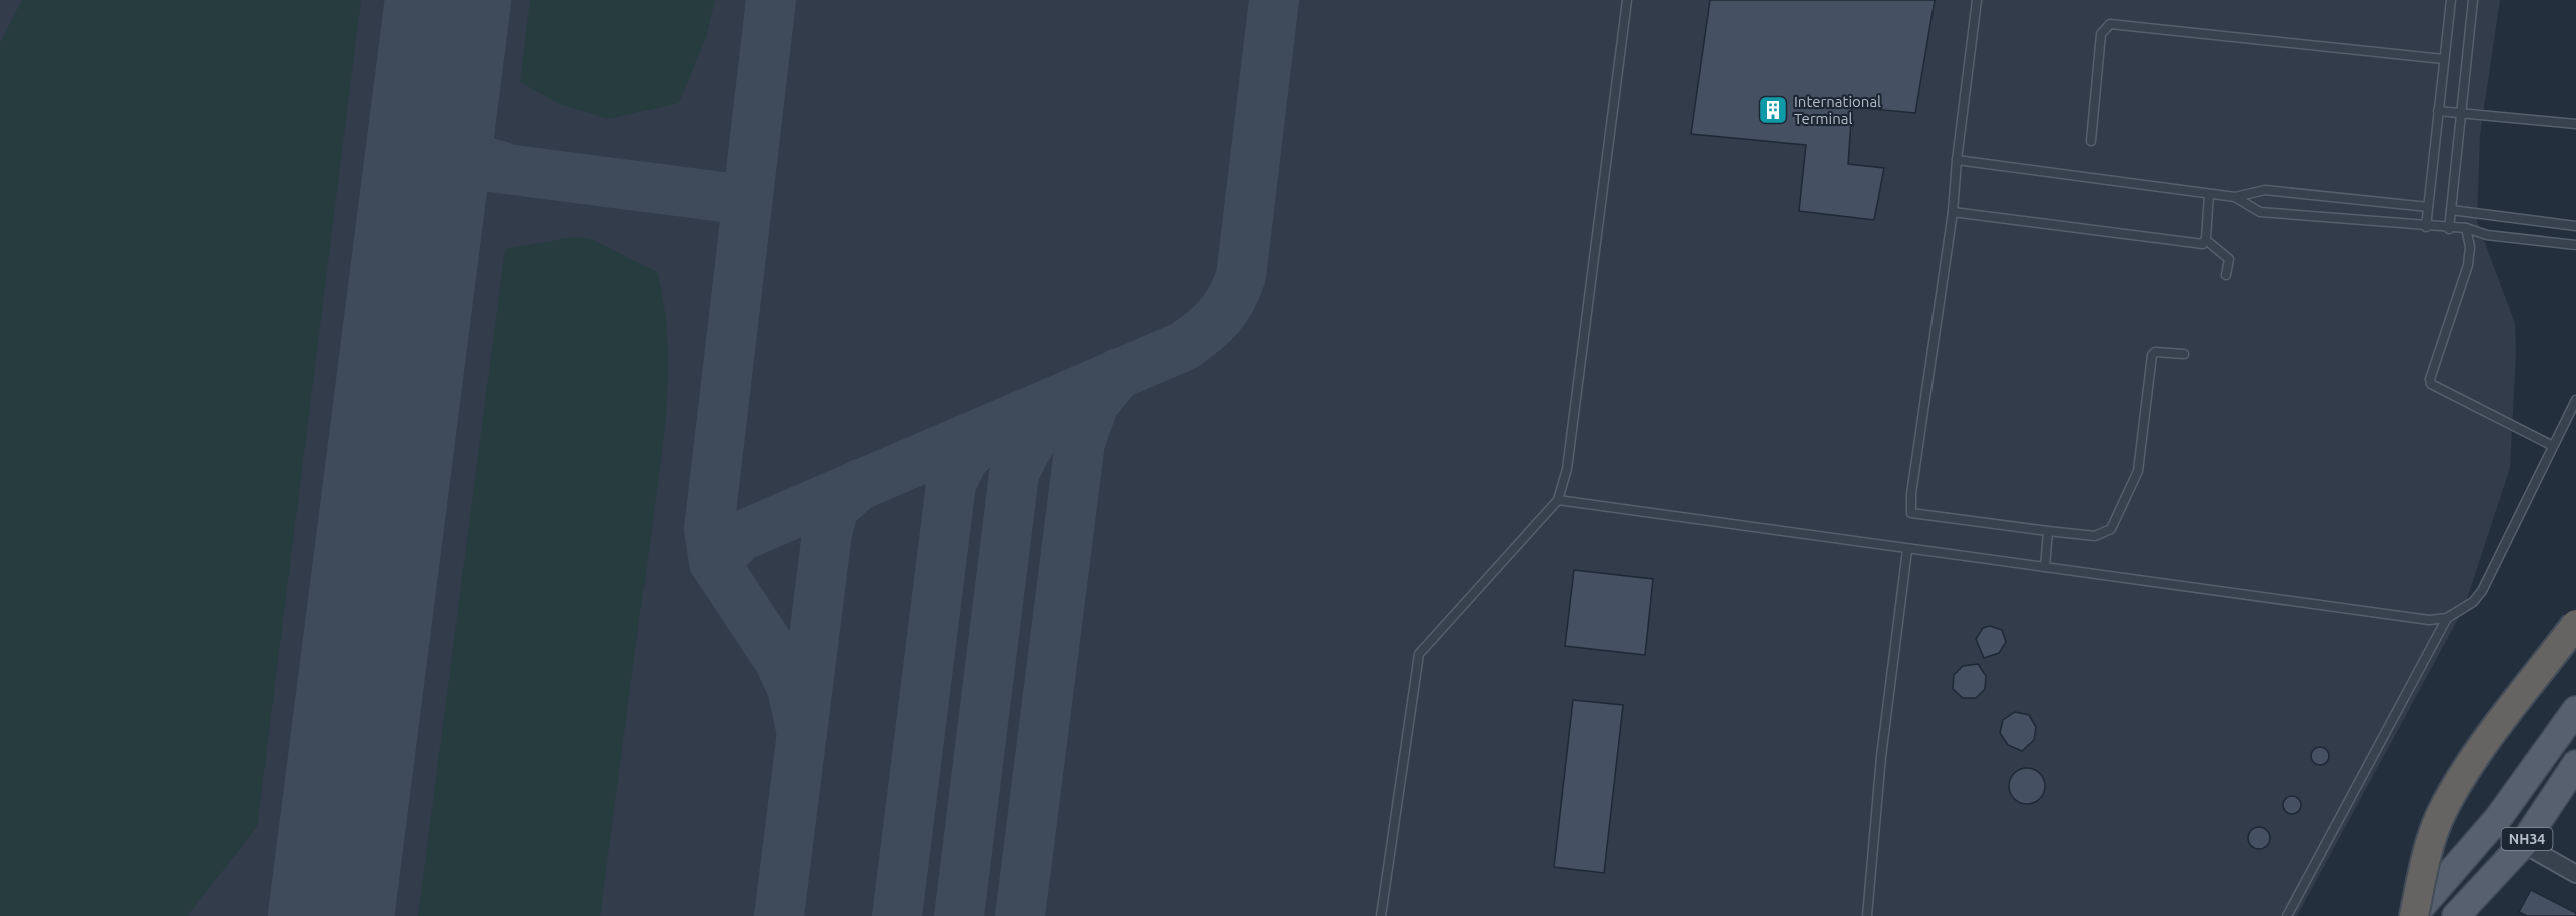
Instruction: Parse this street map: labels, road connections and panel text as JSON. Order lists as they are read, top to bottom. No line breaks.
{"streets":{"main road":["NH34"]},"places":{"building":["International Terminal"]}}
